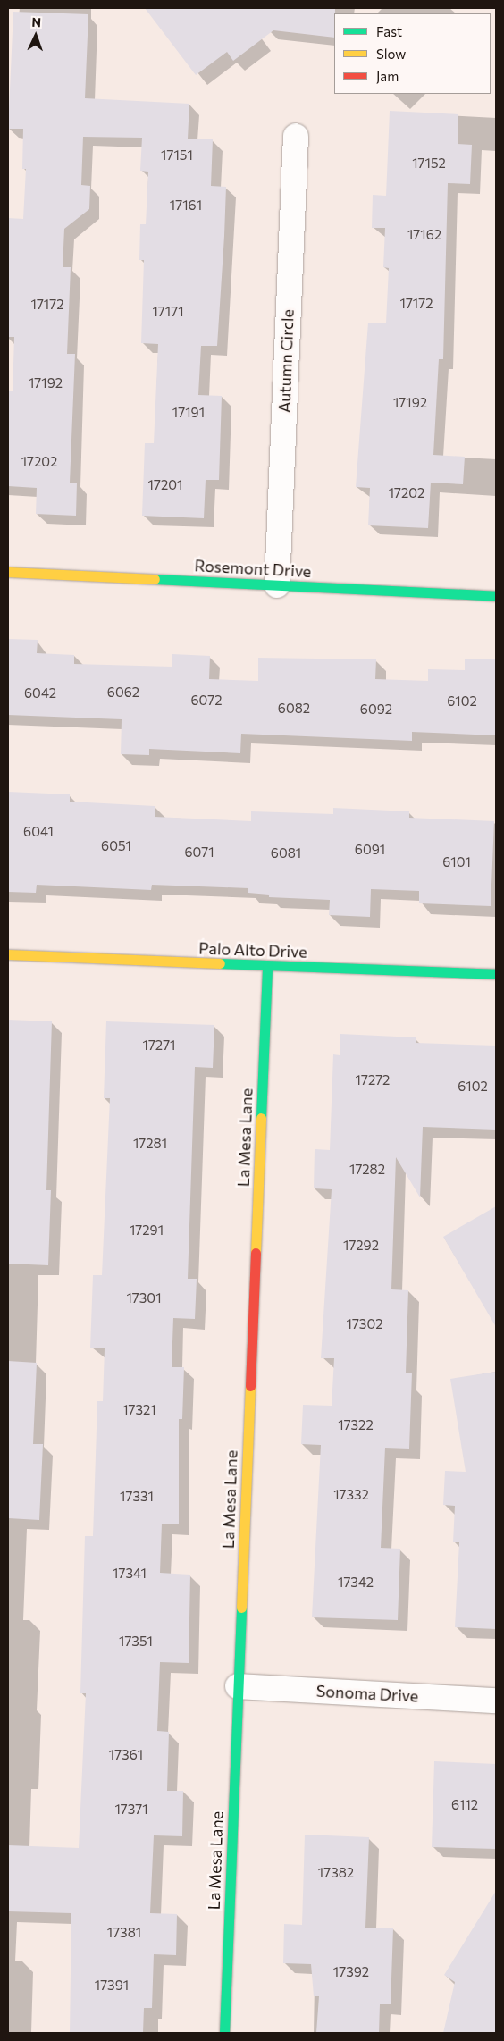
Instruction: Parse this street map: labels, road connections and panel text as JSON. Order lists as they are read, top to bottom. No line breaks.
{"streets":{"street":["Autumn Circle","Rosemont Drive","Palo Alto Drive","La Mesa Lane","Sonoma Drive"]},"crossings":[["Autumn Circle","Rosemont Drive"],["Palo Alto Drive","La Mesa Lane"],["La Mesa Lane","Sonoma Drive"]],"house_numbers":["17151","17152","17161","17162","17172","17172","17171","17192","17192","17191","17202","17201","17202","6062","6042","6072","6102","6082","6092","6041","6051","6091","6071","6081","6101","17271","17272","6102","17281","17282","17291","17292","17301","17302","17321","17322","17332","17331","17341","17342","17351","17361","6112","17371","17382","17381","17392","17391"],"legend":["Fast","Slow","Jam"],"north":"top"}
